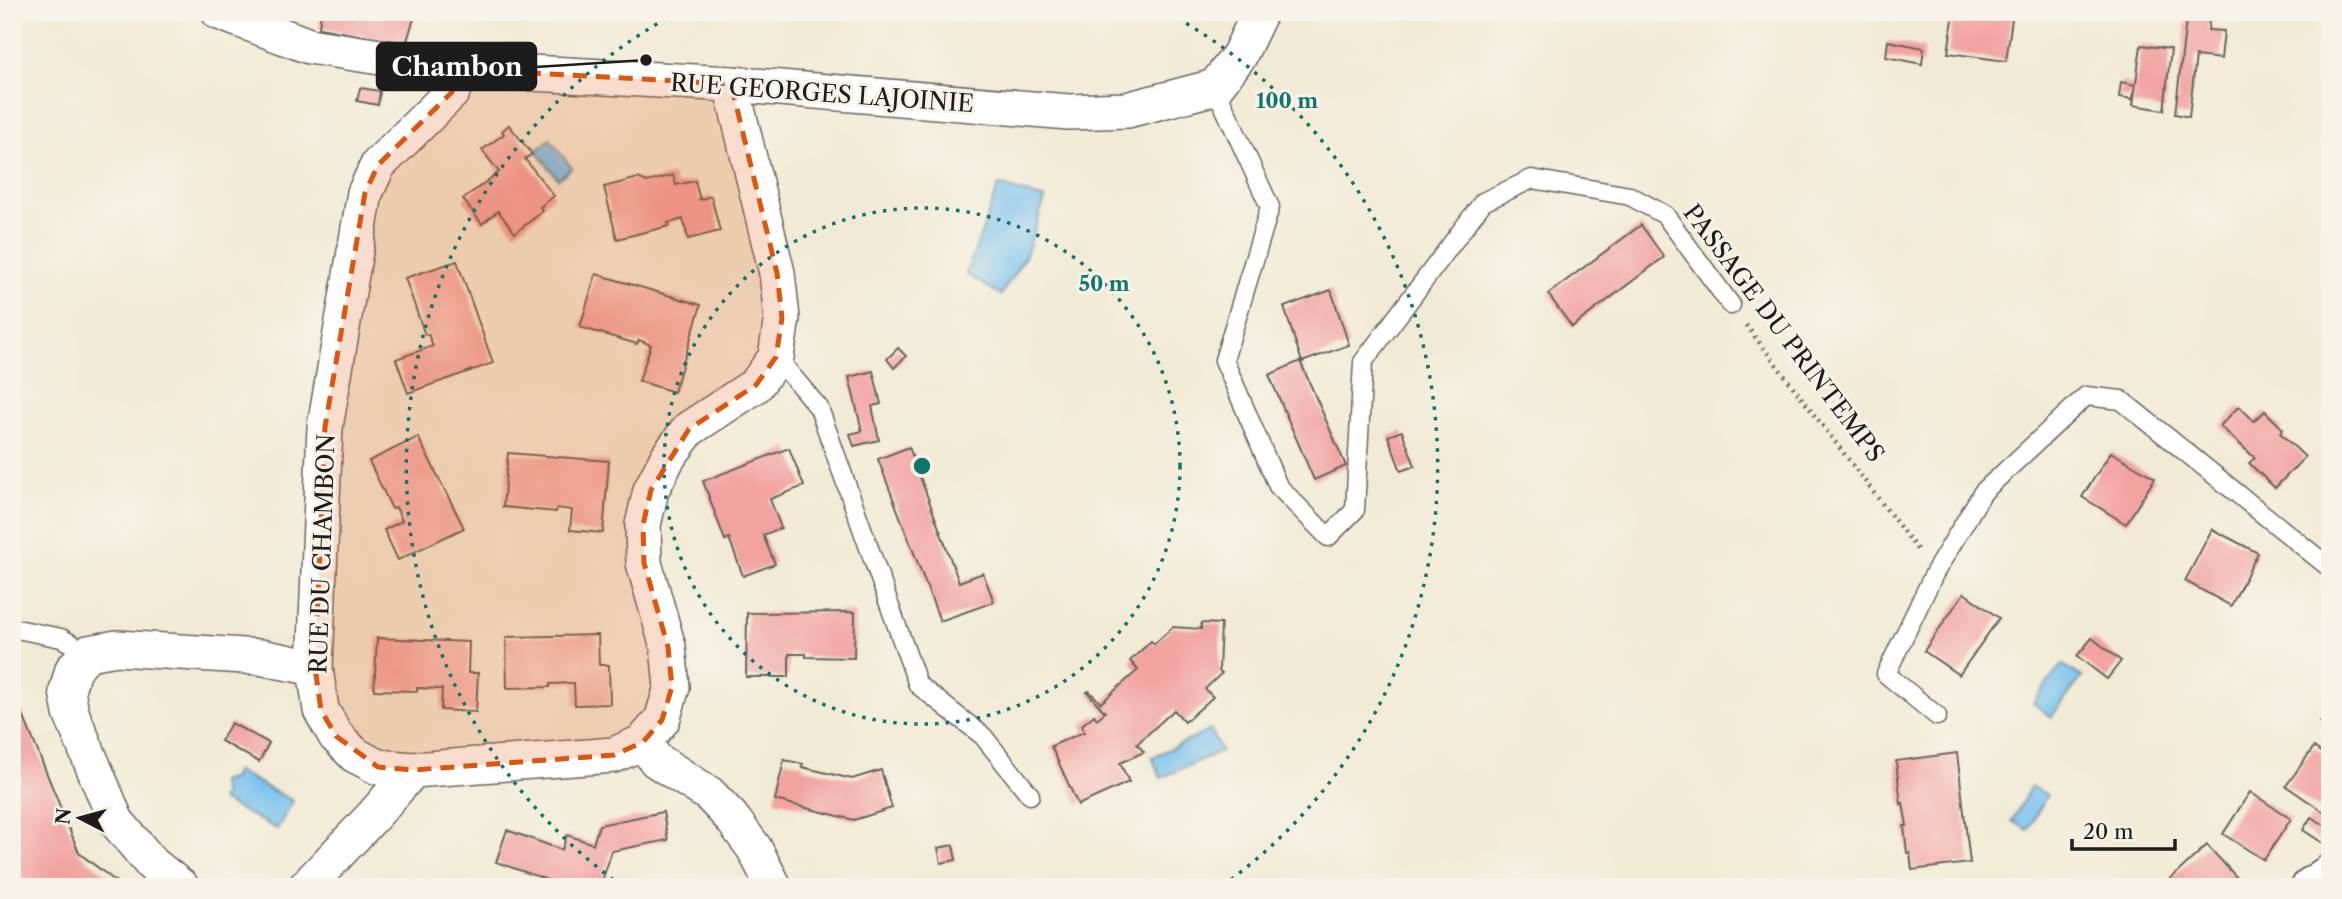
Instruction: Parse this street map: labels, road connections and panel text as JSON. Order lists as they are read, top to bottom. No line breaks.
{"streets":{"street":["RUE GEORGES LAJOINIE","RUE DU CHAMBON"],"lane":["PASSAGE DU PRINTEMPS"]},"crossings":[["RUE GEORGES LAJOINIE","PASSAGE DU PRINTEMPS"],["RUE GEORGES LAJOINIE","RUE DU CHAMBON"]],"places":["Chambon"],"scale_bar":"20 m","north":"left","rings":["100 m","50 m"]}
